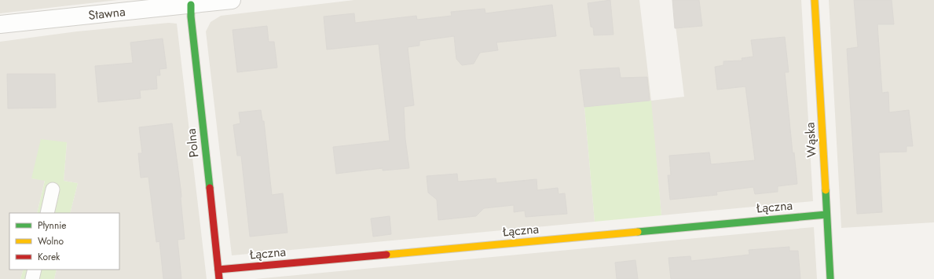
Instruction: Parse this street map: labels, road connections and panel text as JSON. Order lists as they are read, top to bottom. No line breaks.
{"streets":{"street":["Stawna","Wąska","Polna","Łączna"]},"crossings":[["Stawna","Polna"],["Wąska","Łączna"],["Polna","Łączna"]],"legend":["Płynnie","Wolno","Korek"]}
